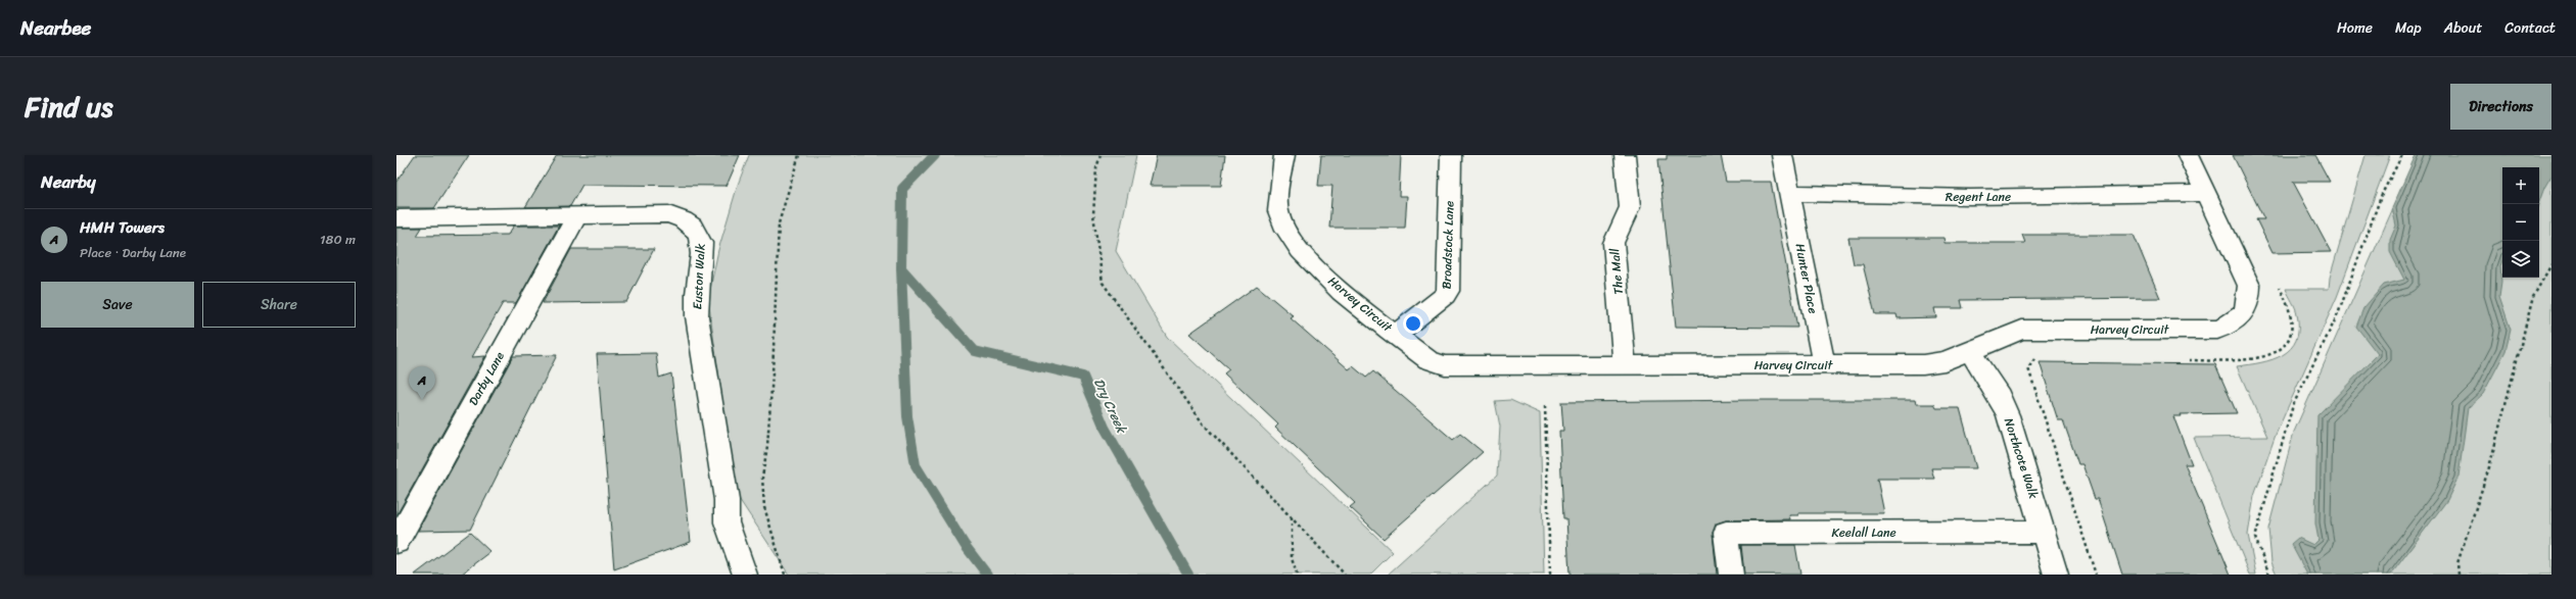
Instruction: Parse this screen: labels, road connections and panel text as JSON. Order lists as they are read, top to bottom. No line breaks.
{"streets":{"street":["Regent Lane","Broadstock Lane","The Mall","Euston Walk","Hunter Place","Harvey Circuit","Darby Lane","Northcote Walk","Keelall Lane"]},"crossings":[["Regent Lane","Hunter Place"],["Regent Lane","Harvey Circuit"],["Broadstock Lane","Harvey Circuit"],["The Mall","Harvey Circuit"],["Euston Walk","Darby Lane"],["Hunter Place","Harvey Circuit"],["Harvey Circuit","Northcote Walk"],["Northcote Walk","Keelall Lane"]],"water":["Dry Creek"],"page":{"header":"Nearbee","nav":["Home","Map","About","Contact"],"title":"Find us","buttons":["Directions",["Save","Share"]],"heading":"Nearby","map_buttons":["+","−"],"list":[{"mark":"A","name":"HMH Towers","note":"Place · Darby Lane","value":"180 m"}],"pins":"A"}}
